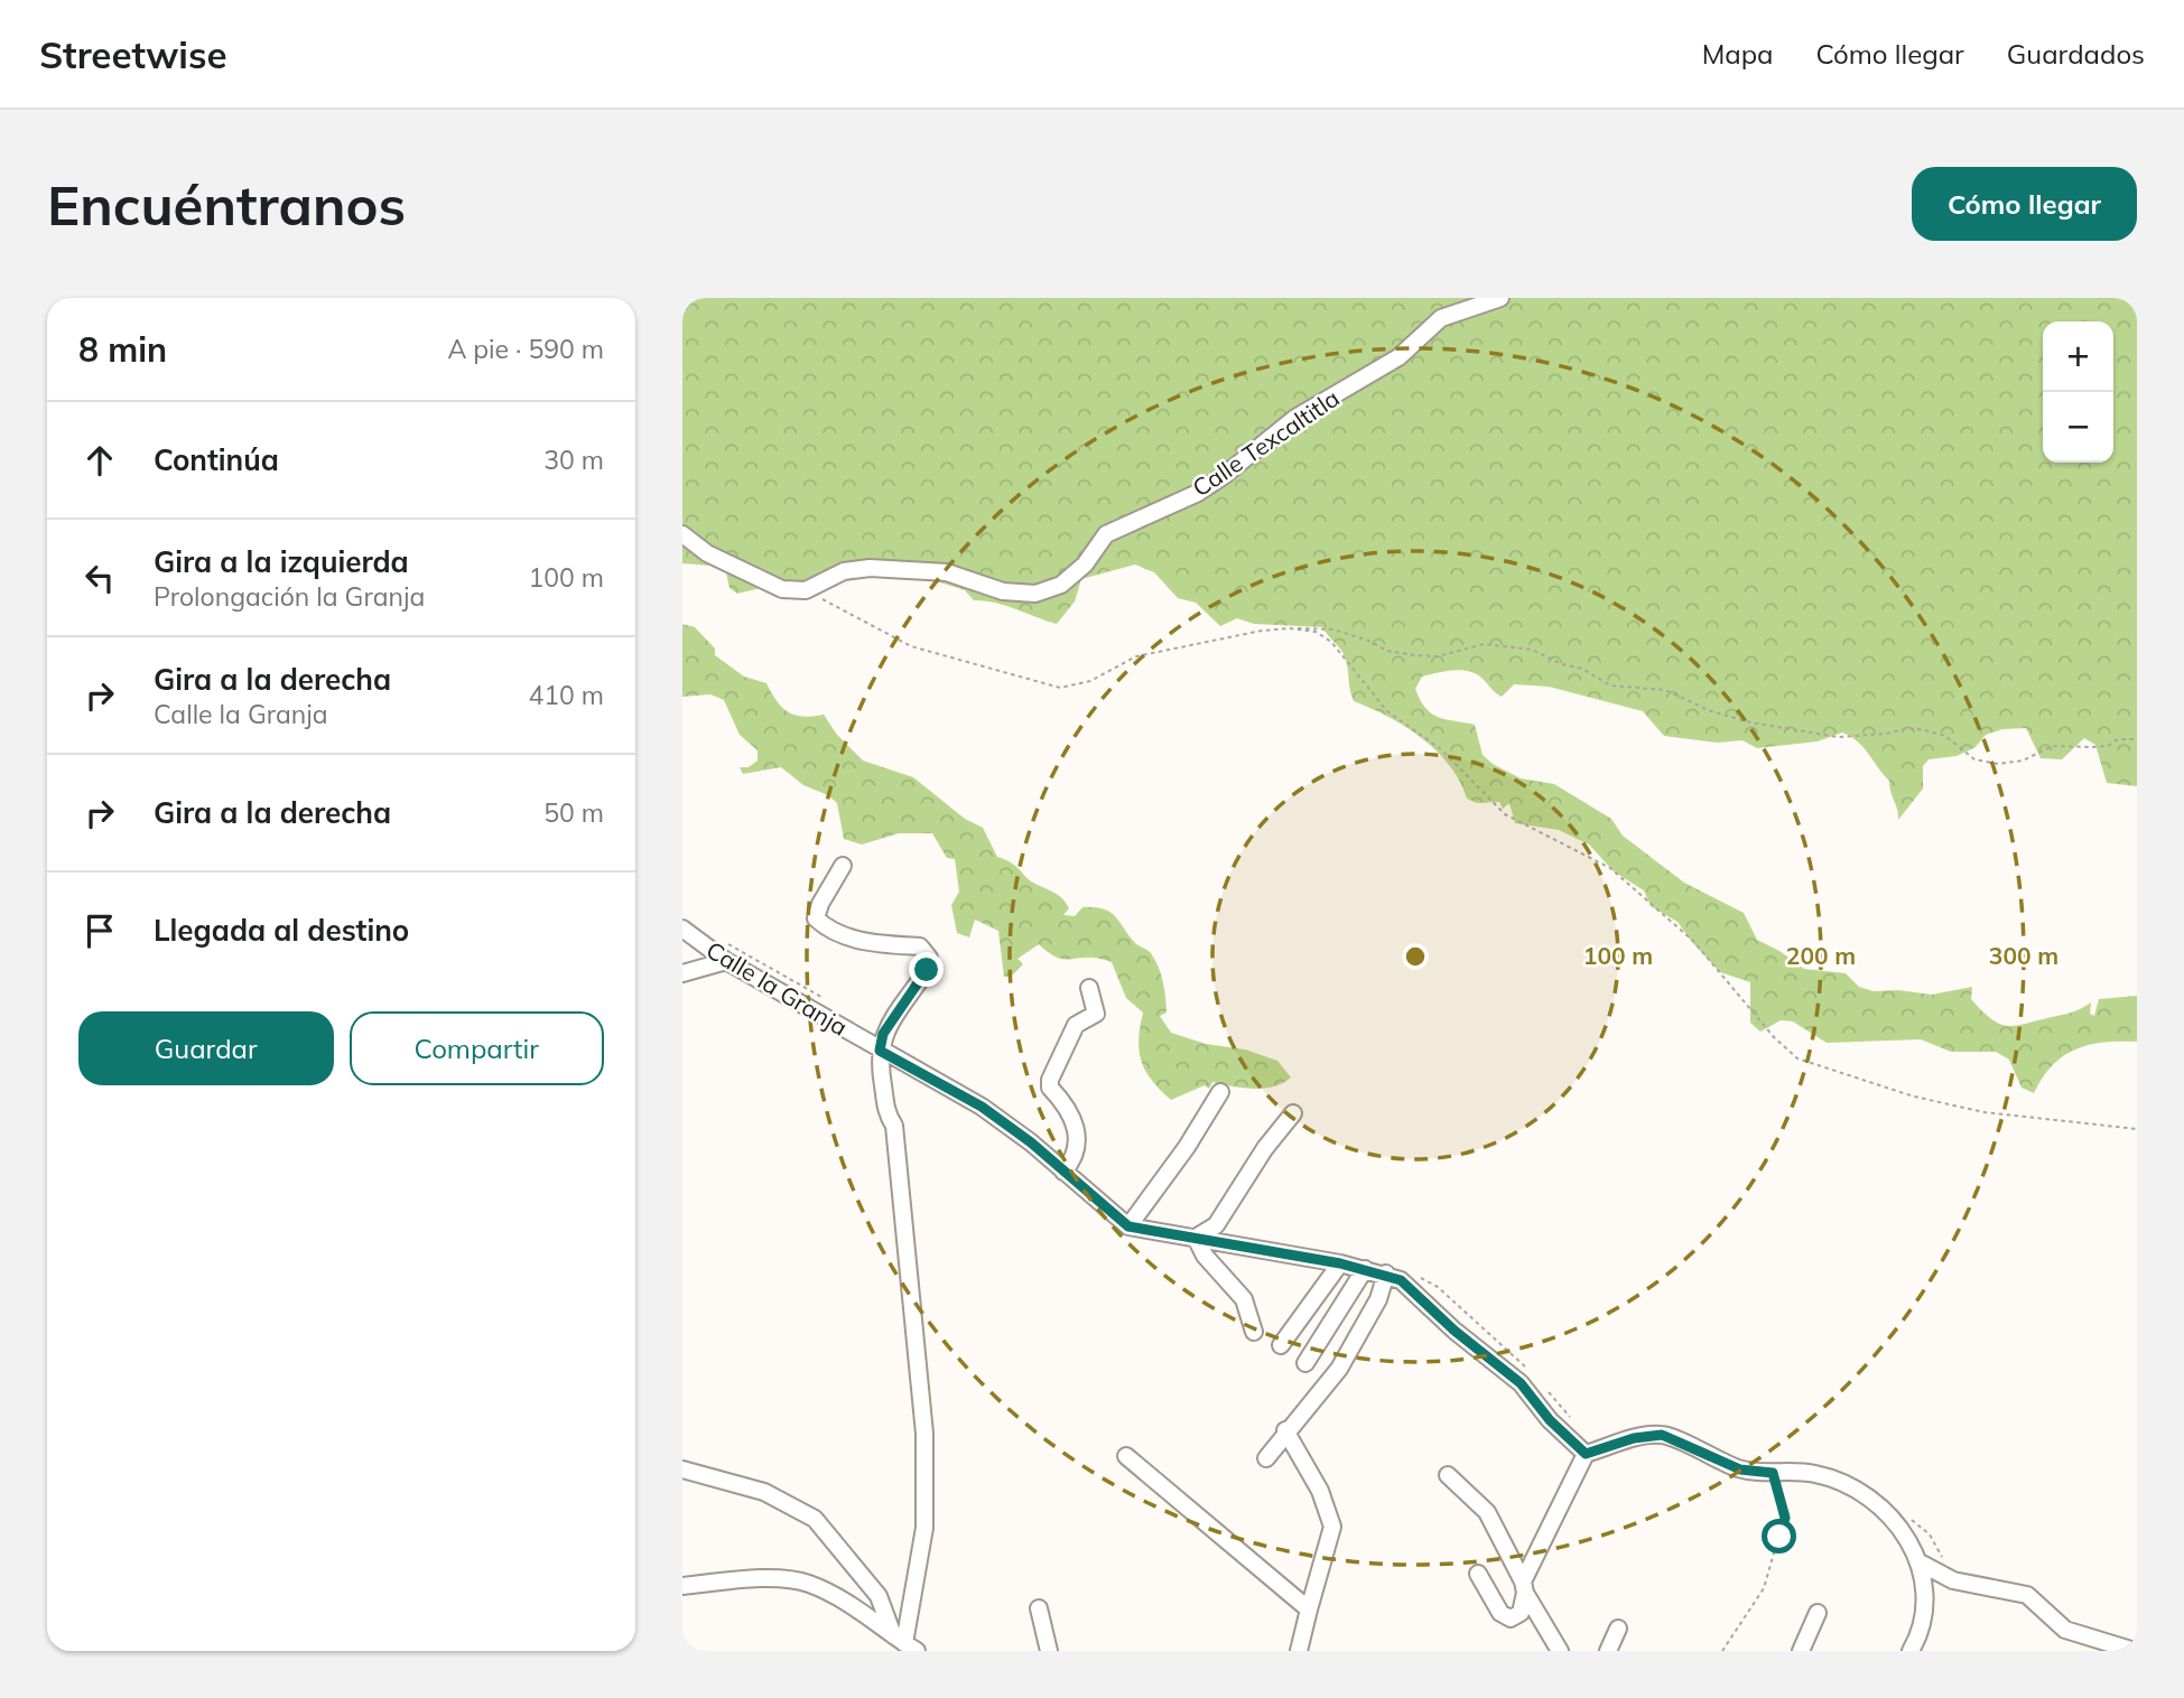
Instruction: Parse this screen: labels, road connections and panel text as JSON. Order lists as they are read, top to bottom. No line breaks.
{"streets":{"street":["Calle Texcaltitla","Calle la Granja"]},"page":{"header":"Streetwise","nav":["Mapa","Cómo llegar","Guardados"],"buttons":["Cómo llegar",["Guardar","Compartir"]],"title":"Encuéntranos","heading":["8 min","A pie · 590 m"],"map_buttons":["+","−"],"list":[["Continúa","30 m"],["Gira a la izquierda","Prolongación la Granja","100 m"],["Gira a la derecha","Calle la Granja","410 m"],["Gira a la derecha","50 m"],"Llegada al destino"]},"rings":["100 m","200 m","300 m"]}
